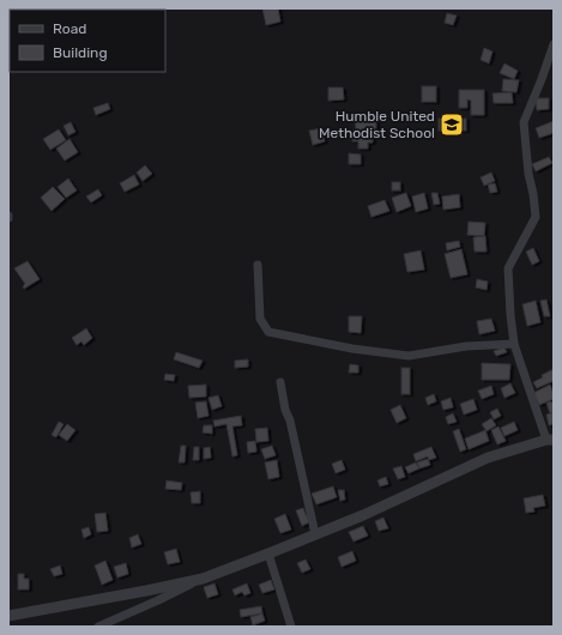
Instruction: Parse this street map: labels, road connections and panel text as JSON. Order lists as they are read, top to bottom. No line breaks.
{"places":{"school or university":["Humble United Methodist School"]},"legend":["Road","Building"]}
